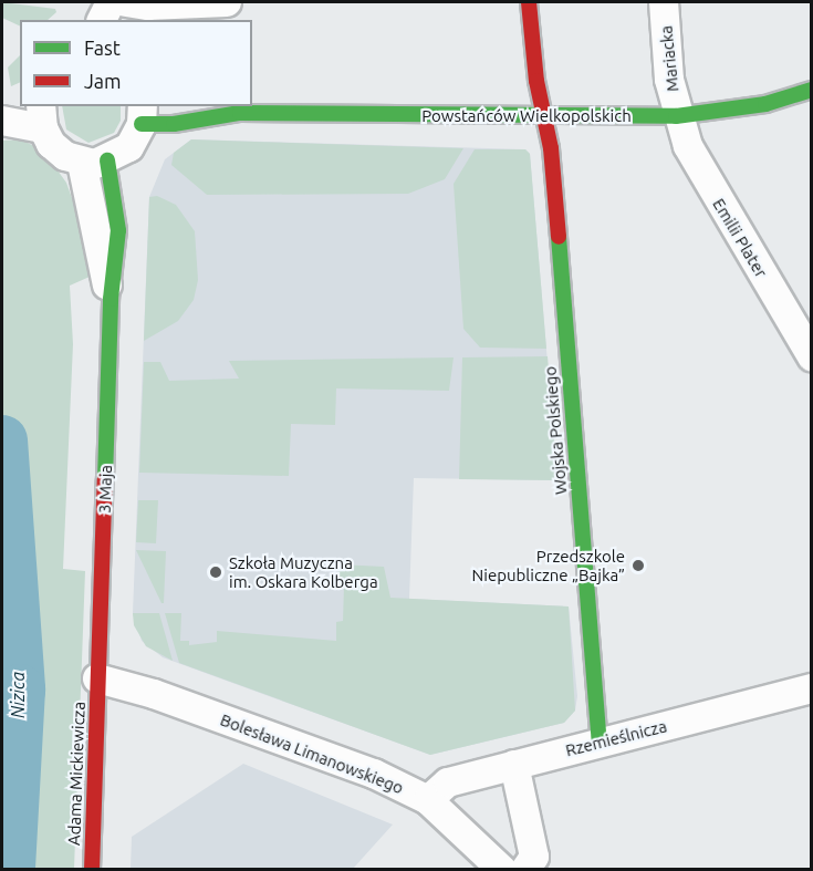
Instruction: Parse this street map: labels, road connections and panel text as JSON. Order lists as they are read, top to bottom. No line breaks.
{"streets":{"street":["Mariacka","Powstańców Wielkopolskich","Emilii Plater","Wojska Polskiego","3 Maja","Rzemieślnicza","Bolesława Limanowskiego","Adama Mickiewicza"]},"crossings":[["Mariacka","Powstańców Wielkopolskich"],["Mariacka","Emilii Plater"],["Powstańców Wielkopolskich","Emilii Plater"],["Powstańców Wielkopolskich","Wojska Polskiego"],["Wojska Polskiego","Rzemieślnicza"],["3 Maja","Bolesława Limanowskiego"],["3 Maja","Adama Mickiewicza"],["Rzemieślnicza","Bolesława Limanowskiego"],["Bolesława Limanowskiego","Adama Mickiewicza"]],"water":["Nizica"],"places":["Przedszkole Niepubliczne „Bajka”","Szkoła Muzyczna im. Oskara Kolberga"],"legend":["Fast","Jam"]}
